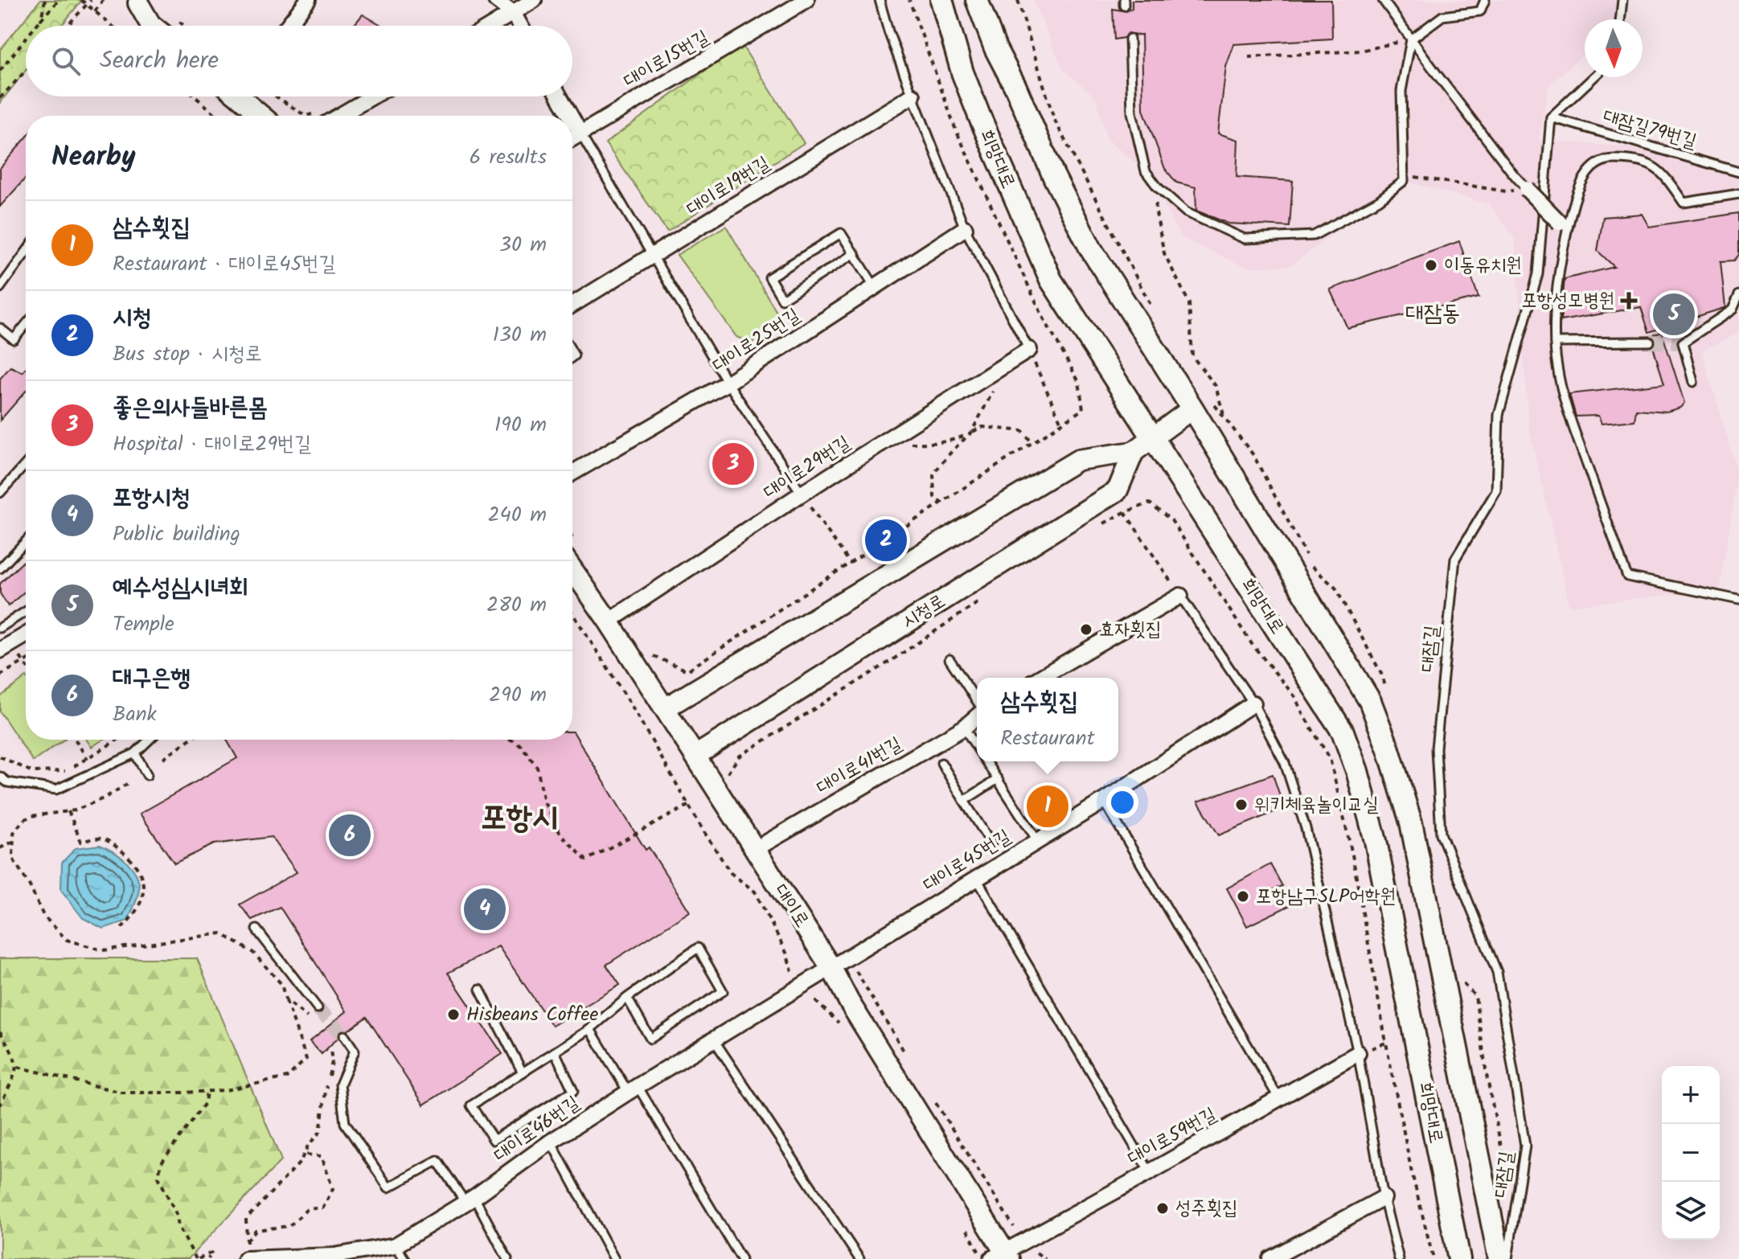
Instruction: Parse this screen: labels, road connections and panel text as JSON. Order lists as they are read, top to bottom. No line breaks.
{"streets":{"main road":["희망대로"],"street":["대이로15번길","대이로19번길","대이로25번길","대이로29번길","시청로","대이로41번길","대이로45번길","대이로","대이로46번길","대이로59번길"],"lane":["대잠길79번길","대잠길"]},"crossings":[["대잠길79번길","대잠길"],["대이로29번길","대이로"],["시청로","대이로"],["대이로41번길","대이로"],["대이로45번길","대이로"],["대이로45번길","대이로46번길"],["대이로","대이로46번길"],["대이로","대이로59번길"]],"districts":["대잠동","포항시"],"places":{"other":["이동유치원","효자횟집","위키체육놀이교실","포항남구SLP어학원","Hisbeans Coffee","성주횟집"],"health":["포항성모병원"]},"north":"bottom","page":{"search":"Search here","heading":["Nearby","6 results"],"list":[{"mark":"1","name":"삼수횟집","note":"Restaurant · 대이로45번길","value":"30 m"},{"mark":"2","name":"시청","note":"Bus stop · 시청로","value":"130 m"},{"mark":"3","name":"좋은의사들바른몸","note":"Hospital · 대이로29번길","value":"190 m"},{"mark":"4","name":"포항시청","note":"Public building","value":"240 m"},{"mark":"5","name":"예수성심시녀회","note":"Temple","value":"280 m"},{"mark":"6","name":"대구은행","note":"Bank","value":"290 m"}],"pins":["5","3","2","1","6","4"],"popup":["삼수횟집","Restaurant"],"map_buttons":["+","−"]}}
